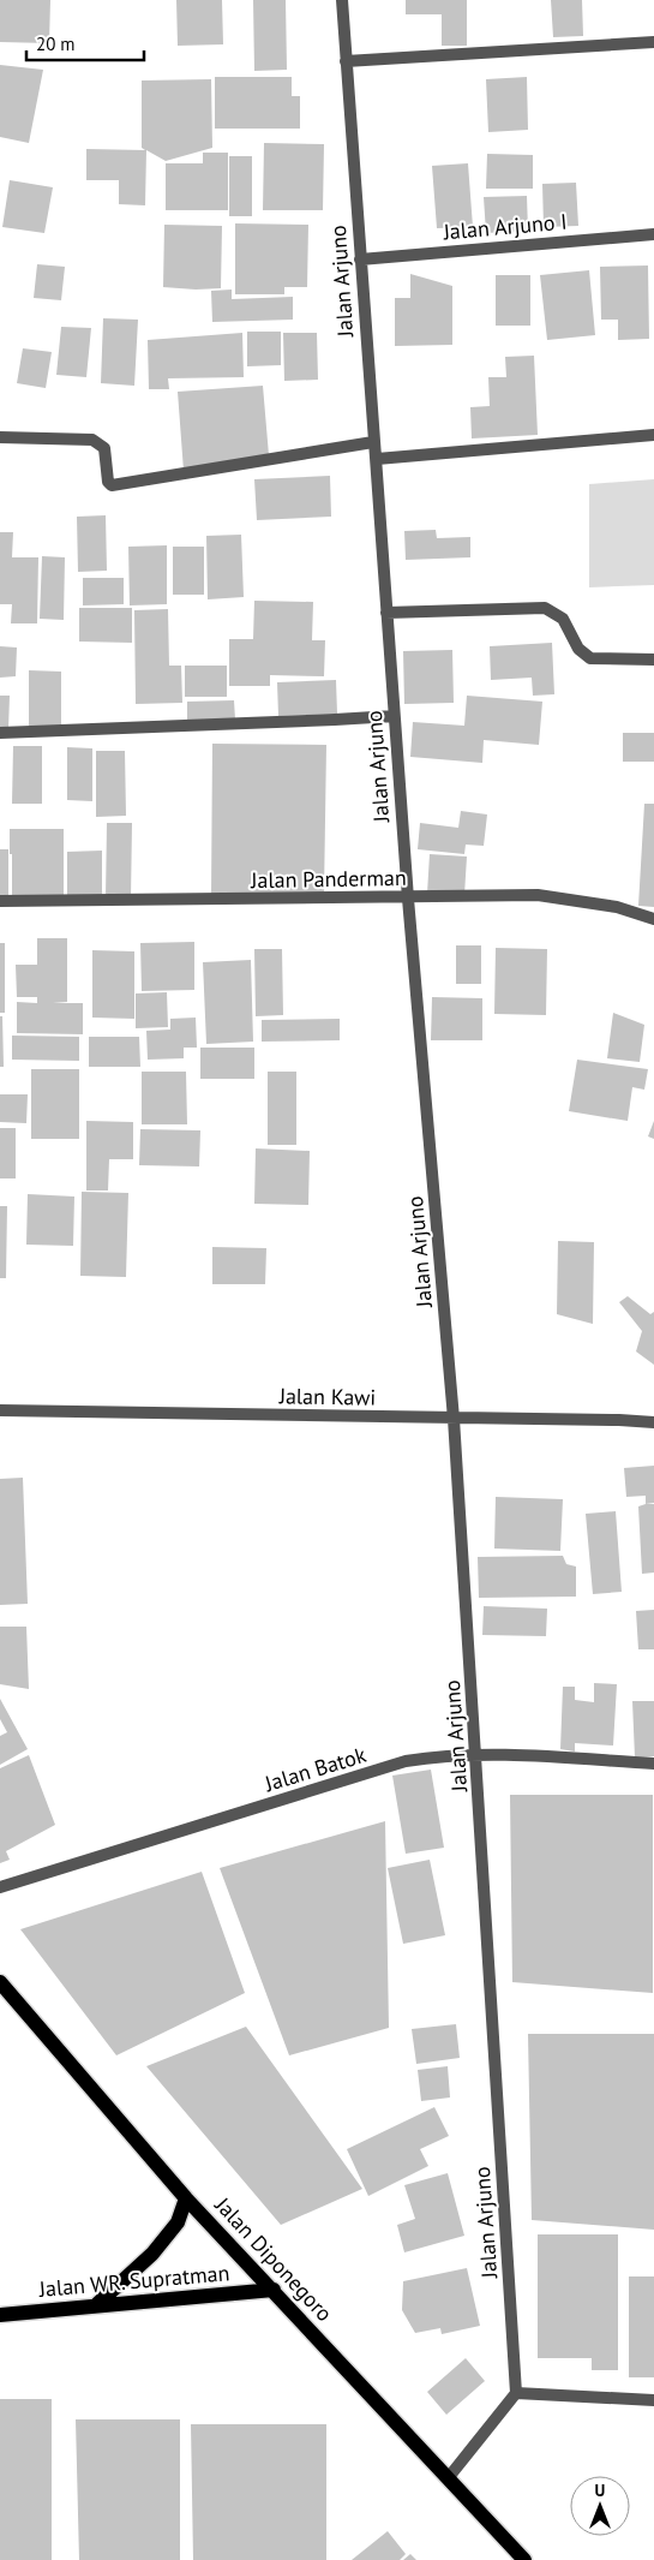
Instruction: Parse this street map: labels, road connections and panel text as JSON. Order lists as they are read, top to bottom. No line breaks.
{"streets":{"main road":["Jalan Diponegoro","Jalan WR. Supratman"],"street":["Jalan Arjuno I","Jalan Arjuno","Jalan Panderman","Jalan Kawi","Jalan Batok"]},"crossings":[["Jalan Arjuno I","Jalan Arjuno"],["Jalan Arjuno","Jalan Panderman"],["Jalan Arjuno","Jalan Kawi"],["Jalan Arjuno","Jalan Batok"],["Jalan Diponegoro","Jalan WR. Supratman"]],"scale_bar":"20 m","north":"top"}
